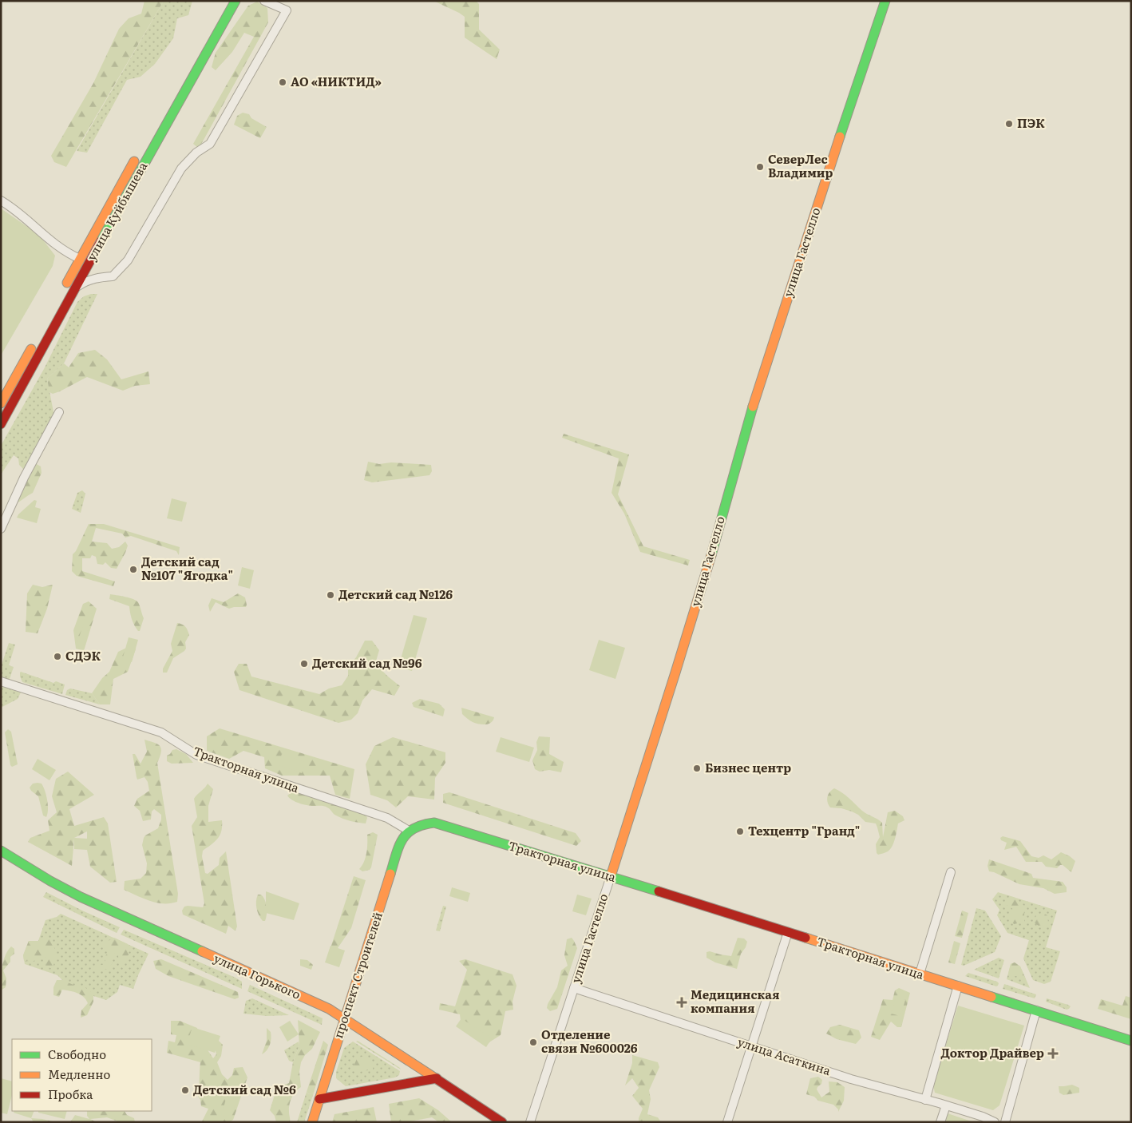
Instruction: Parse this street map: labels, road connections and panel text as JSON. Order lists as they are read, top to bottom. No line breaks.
{"streets":{"main road":["улица Куйбышева","улица Гастелло","Тракторная улица","проспект Строителей","улица Горького"],"street":["улица Асаткина"]},"crossings":[["улица Гастелло","Тракторная улица"],["улица Гастелло","улица Асаткина"],["Тракторная улица","проспект Строителей"],["проспект Строителей","улица Горького"]],"places":{"other":["АО «НИКТИД»","ПЭК","СеверЛес Владимир","Детский сад №107 \"Ягодка\"","Детский сад №126","СДЭК","Детский сад №96","Бизнес центр","Техцентр \"Гранд\"","Отделение связи №600026","Детский сад №6"],"health":["Медицинская компания","Доктор Драйвер"]},"legend":["Свободно","Медленно","Пробка"]}
